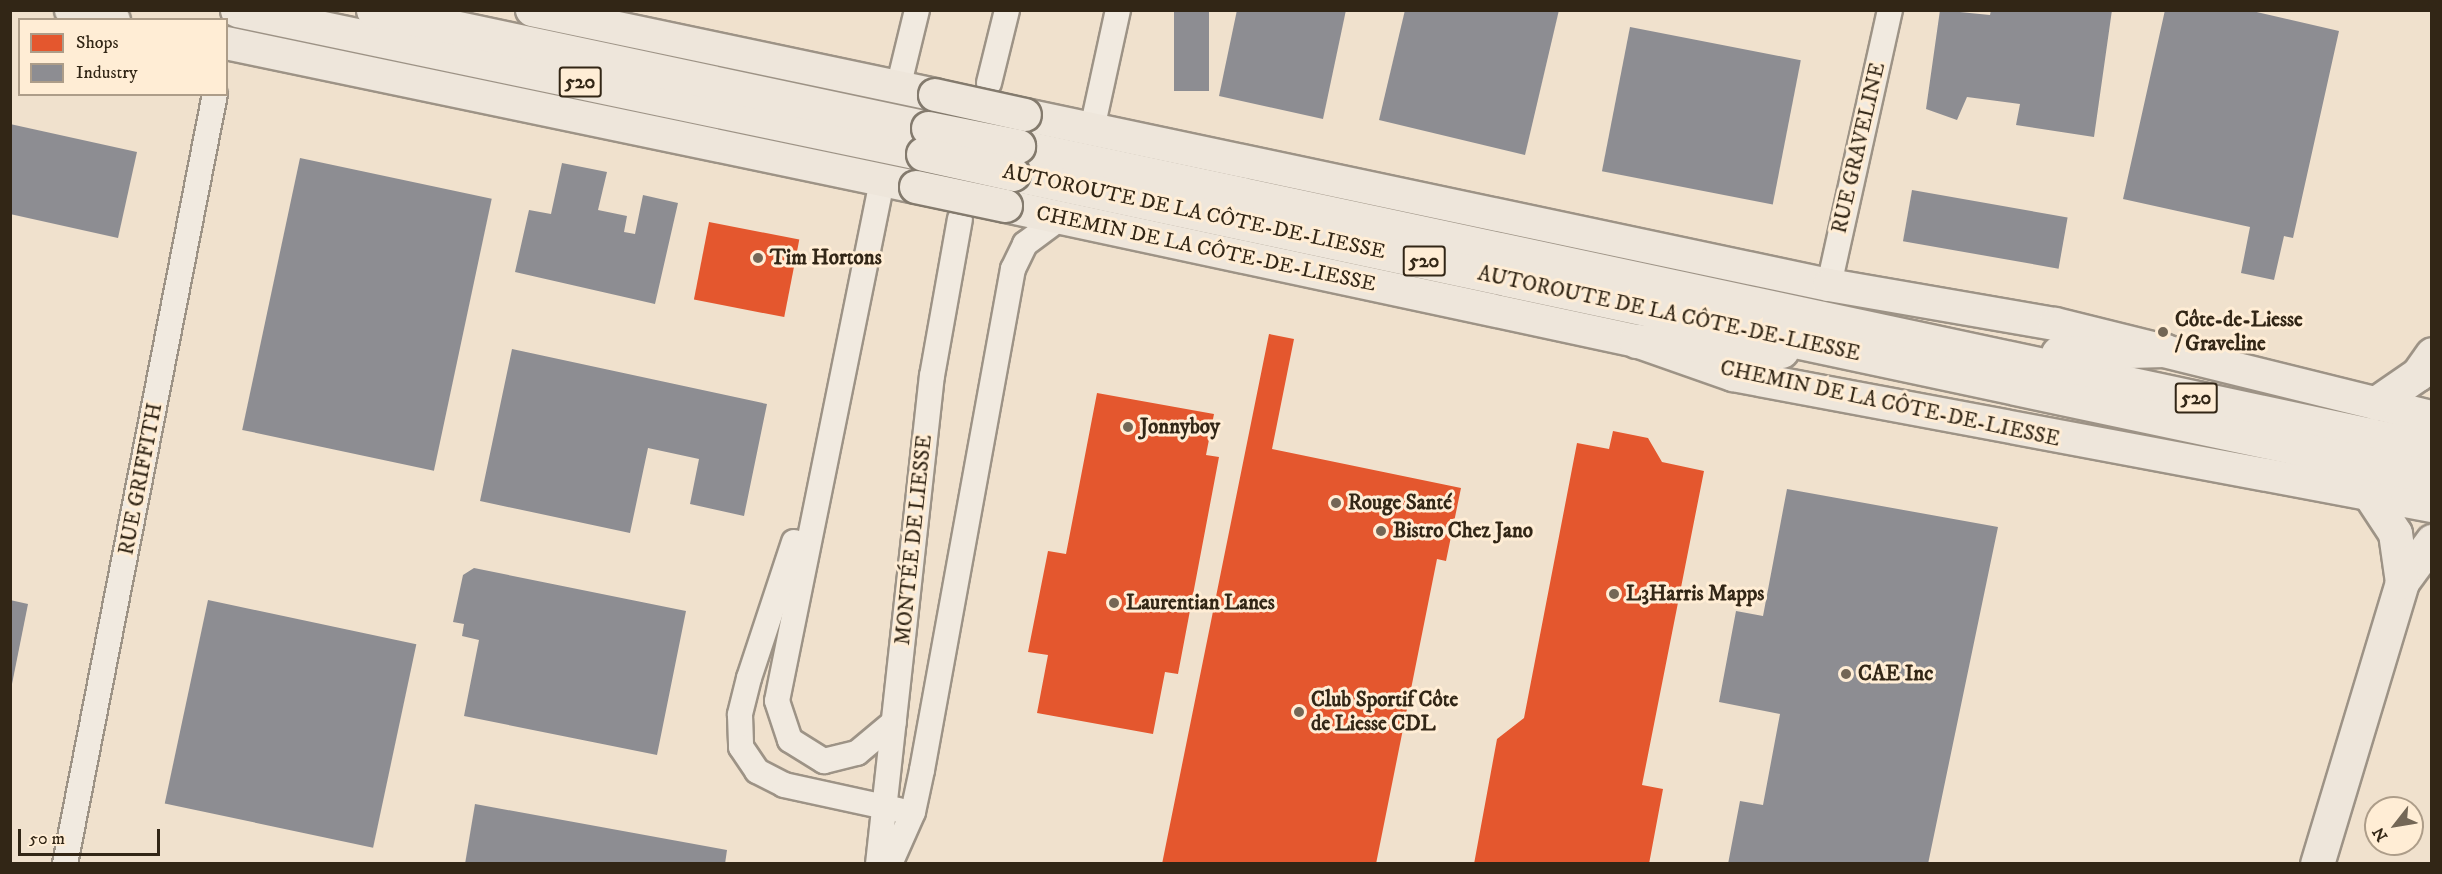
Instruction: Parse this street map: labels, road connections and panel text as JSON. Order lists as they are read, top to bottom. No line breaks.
{"streets":{"highway":["520","AUTOROUTE DE LA CÔTE-DE-LIESSE"],"main road":["CHEMIN DE LA CÔTE-DE-LIESSE"],"street":["RUE GRAVELINE","RUE GRIFFITH","MONTÉE DE LIESSE"]},"places":["Tim Hortons","Côte-de-Liesse / Graveline","Jonnyboy","Rouge Santé","Bistro Chez Jano","L3Harris Mapps","Laurentian Lanes","CAE Inc","Club Sportif Côte de Liesse CDL"],"legend":["Shops","Industry"],"scale_bar":"50 m","north":"bottom left"}
